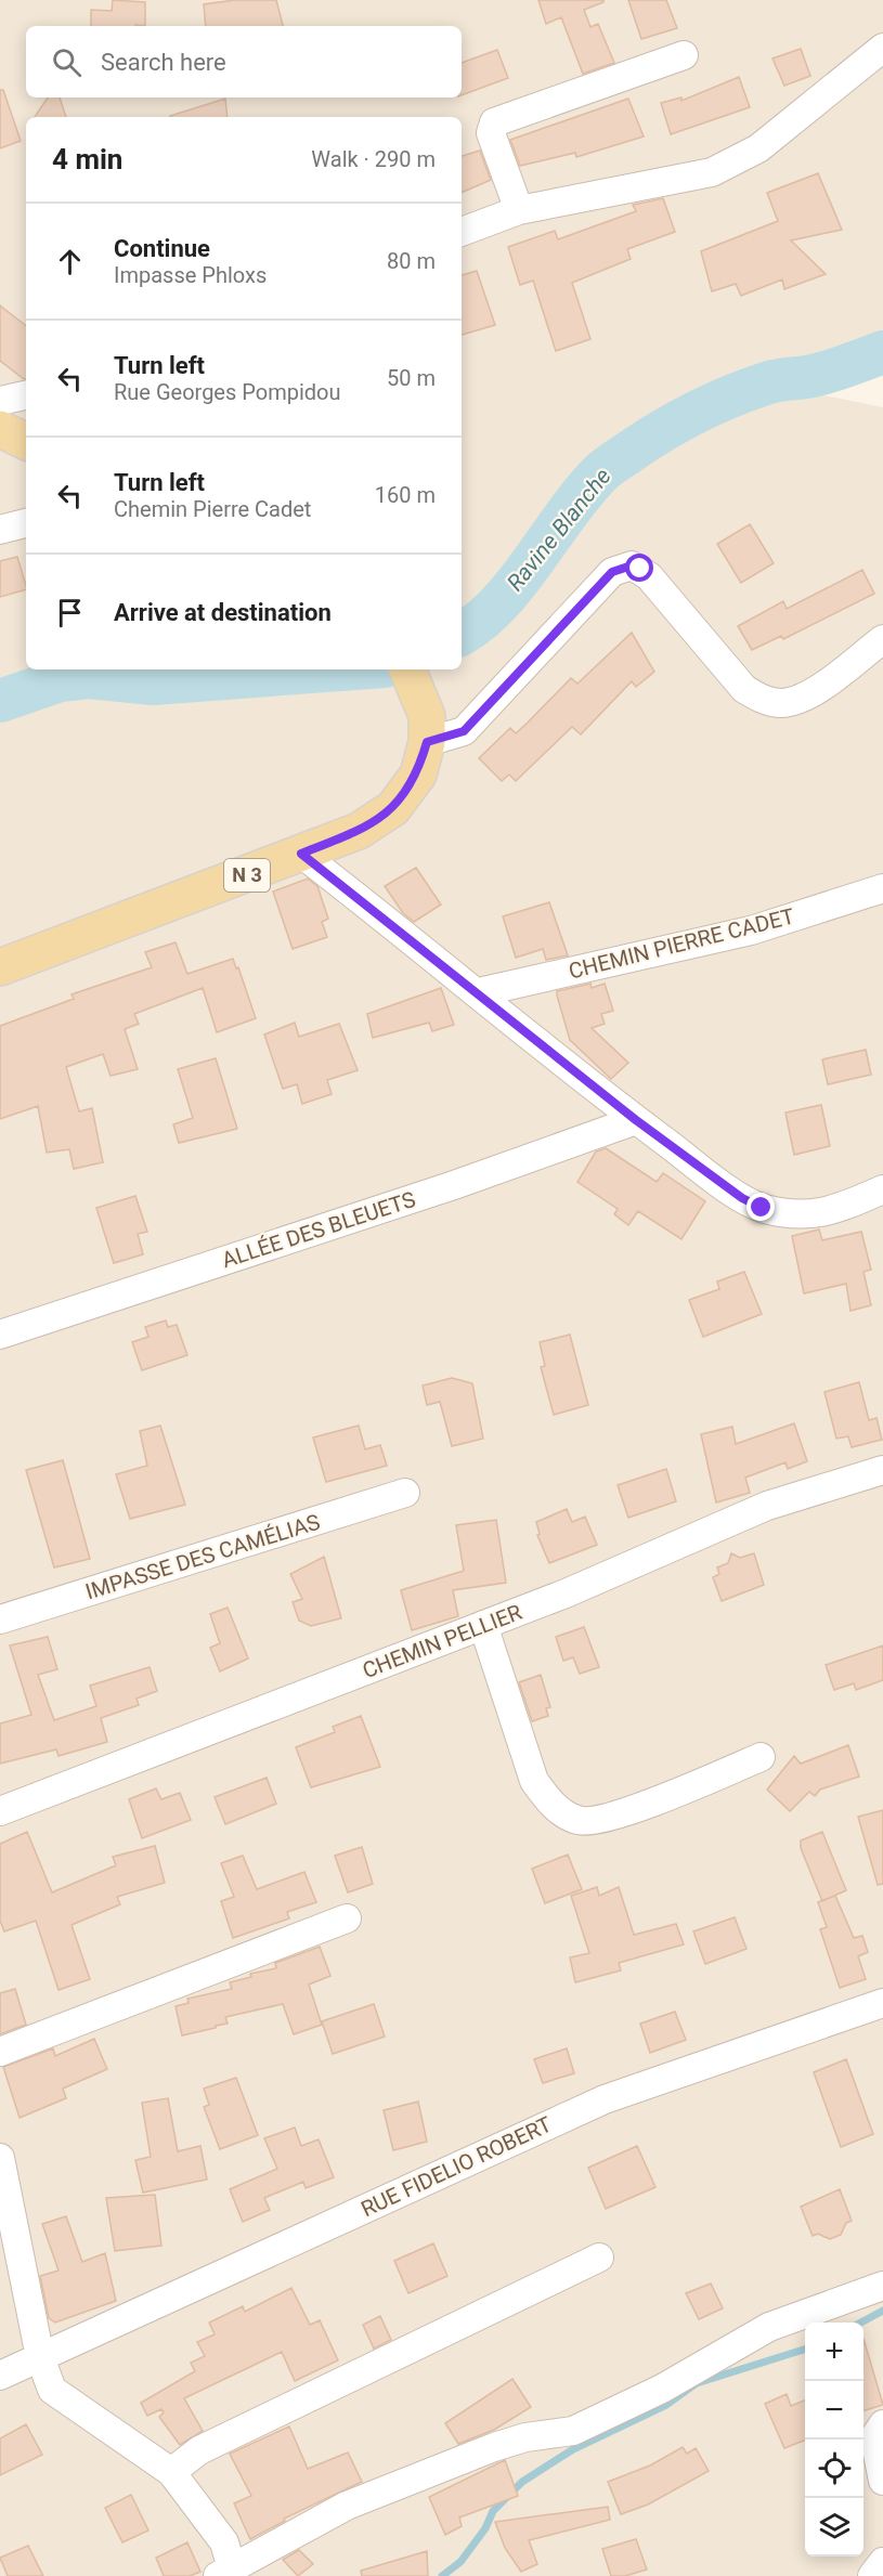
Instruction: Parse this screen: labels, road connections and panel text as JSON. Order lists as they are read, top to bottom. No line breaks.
{"streets":{"main road":["N 3"],"street":["CHEMIN PIERRE CADET","ALLÉE DES BLEUETS","IMPASSE DES CAMÉLIAS","CHEMIN PELLIER","RUE FIDELIO ROBERT"]},"water":["Ravine Blanche"],"page":{"search":"Search here","heading":["4 min","Walk · 290 m"],"list":[["Continue","Impasse Phloxs","80 m"],["Turn left","Rue Georges Pompidou","50 m"],["Turn left","Chemin Pierre Cadet","160 m"],"Arrive at destination"],"map_buttons":["+","−"]}}
